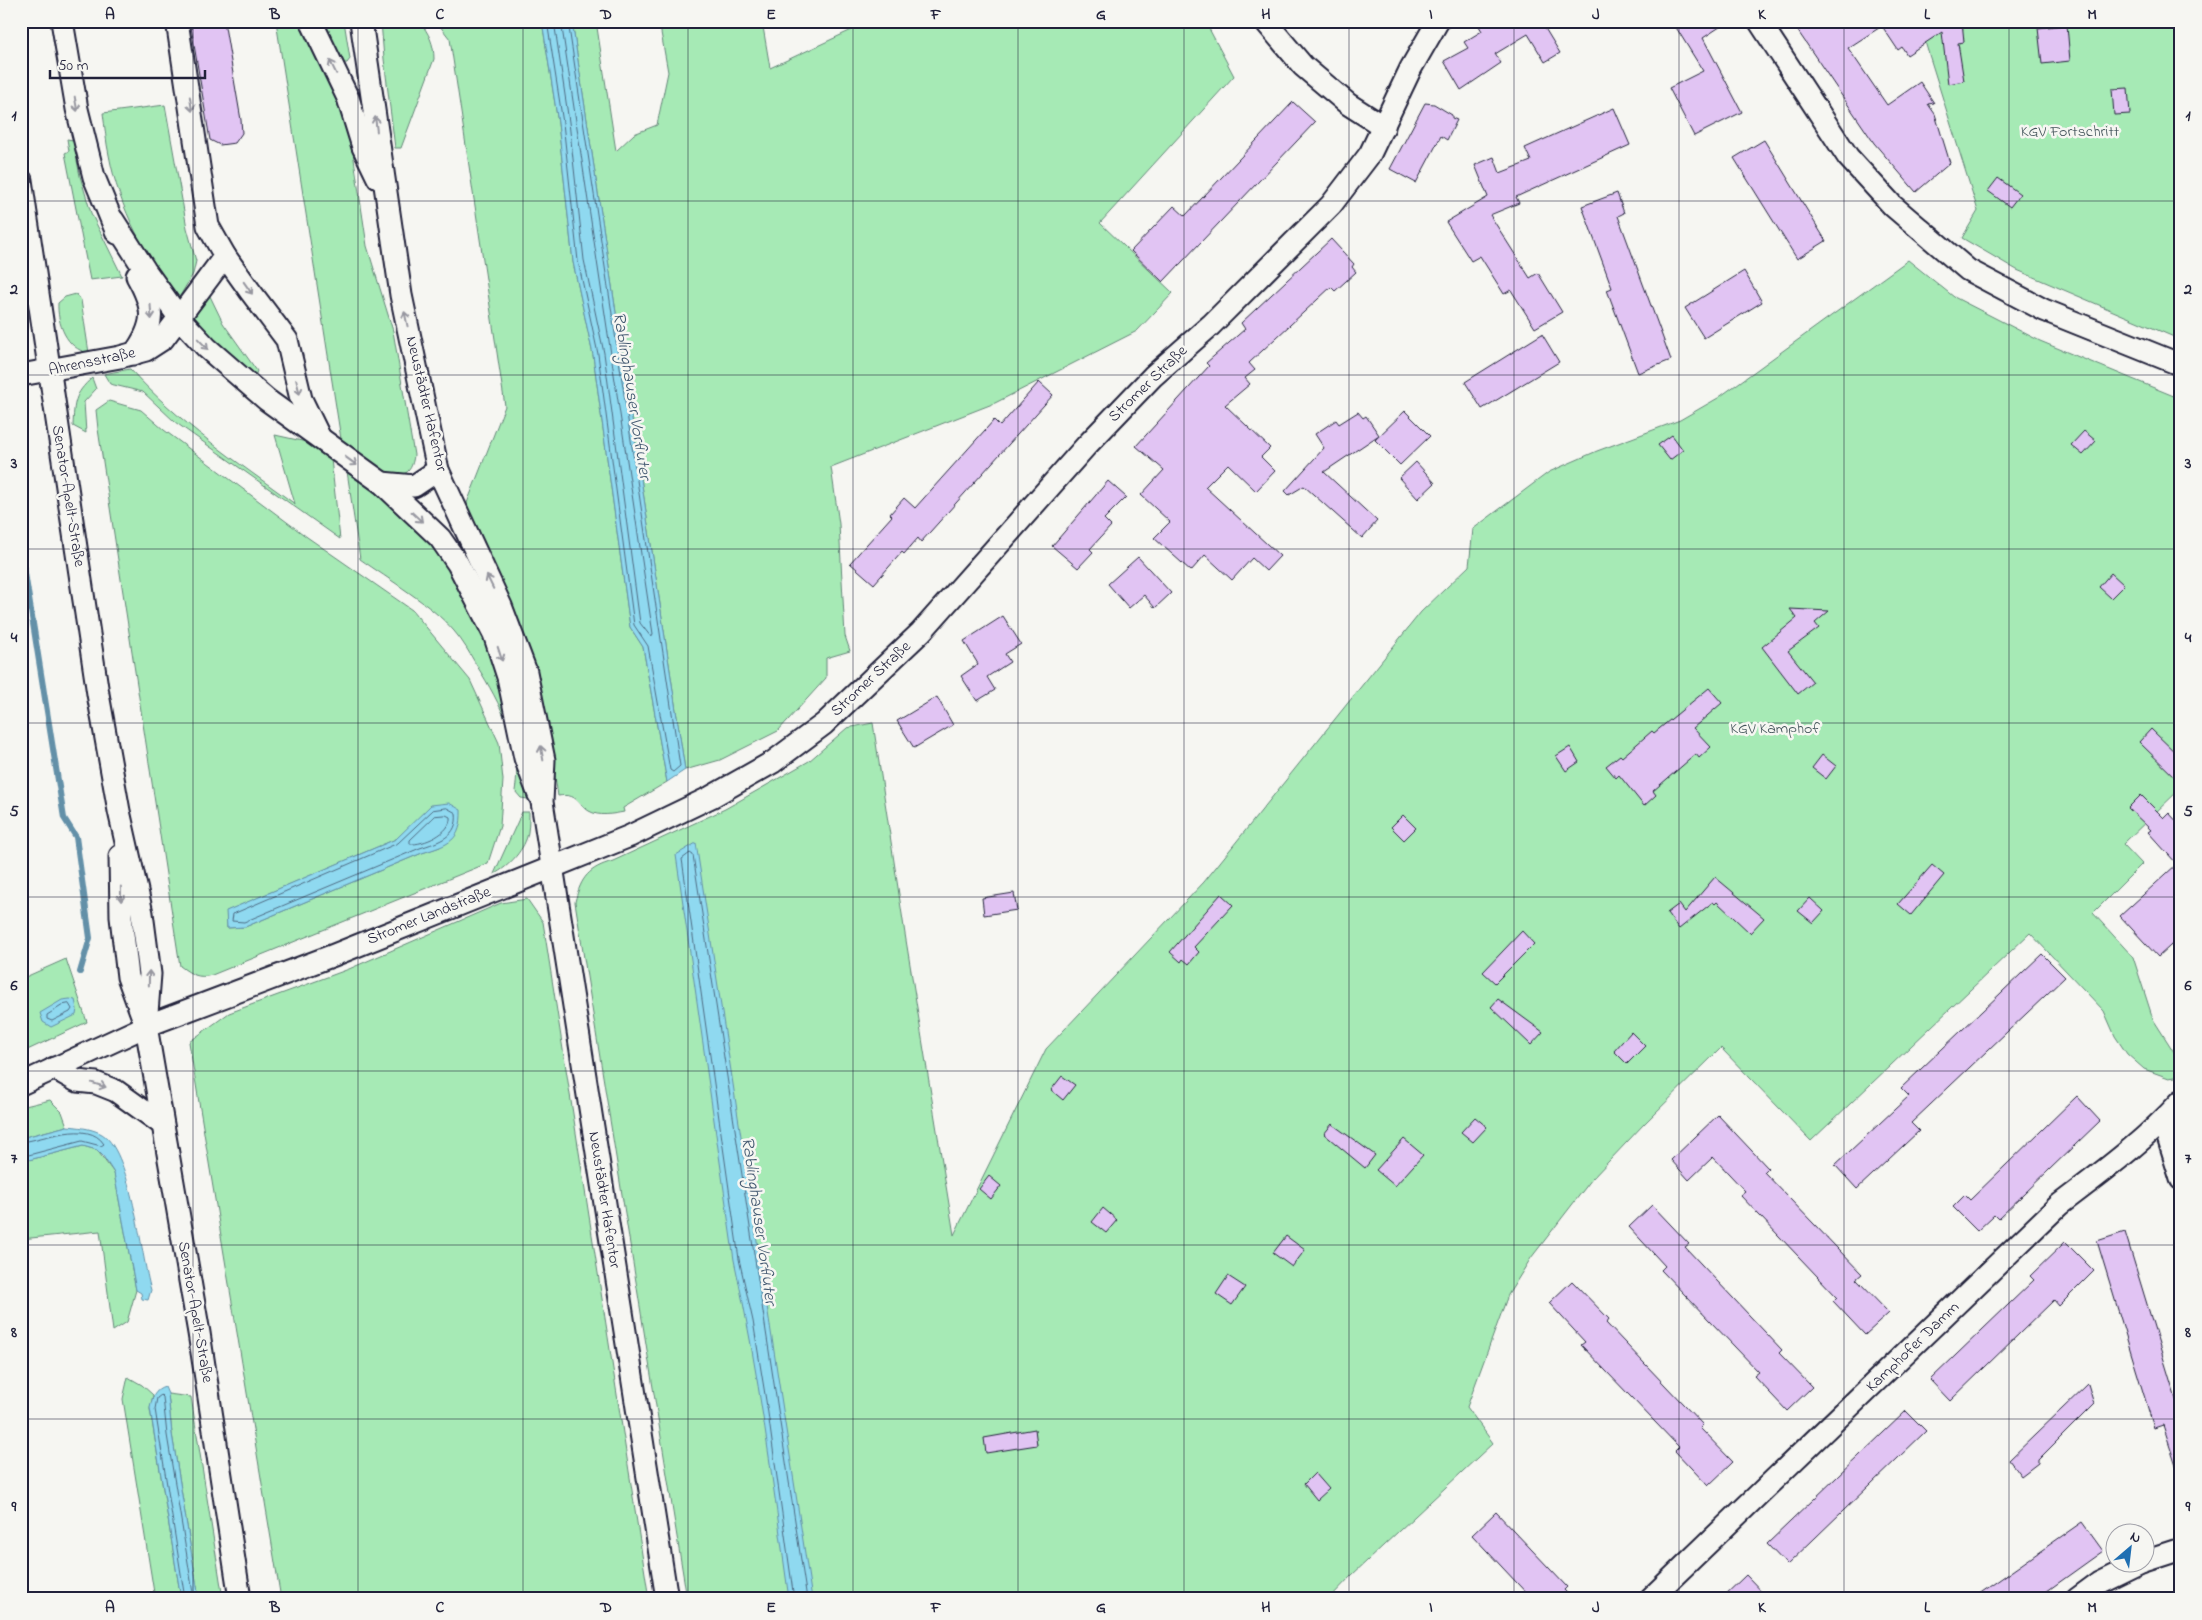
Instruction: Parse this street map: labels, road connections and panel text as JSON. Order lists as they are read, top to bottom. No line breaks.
{"streets":{"street":["Ahrensstraße","Stromer Straße","Neustädter Hafentor","Senator-Apelt-Straße","Stromer Landstraße","Kamphofer Damm"]},"crossings":[["Ahrensstraße","Neustädter Hafentor"],["Ahrensstraße","Senator-Apelt-Straße"],["Stromer Straße","Stromer Landstraße"],["Neustädter Hafentor","Stromer Landstraße"],["Senator-Apelt-Straße","Stromer Landstraße"]],"water":["Rablinghauser Vorfluter"],"parks":["KGV Fortschritt","KGV Kamphof"],"scale_bar":"50 m","north":"top right","grid":{"columns":["A","B","C","D","E","F","G","H","I","J","K","L","M"],"rows":["1","2","3","4","5","6","7","8","9"]}}
